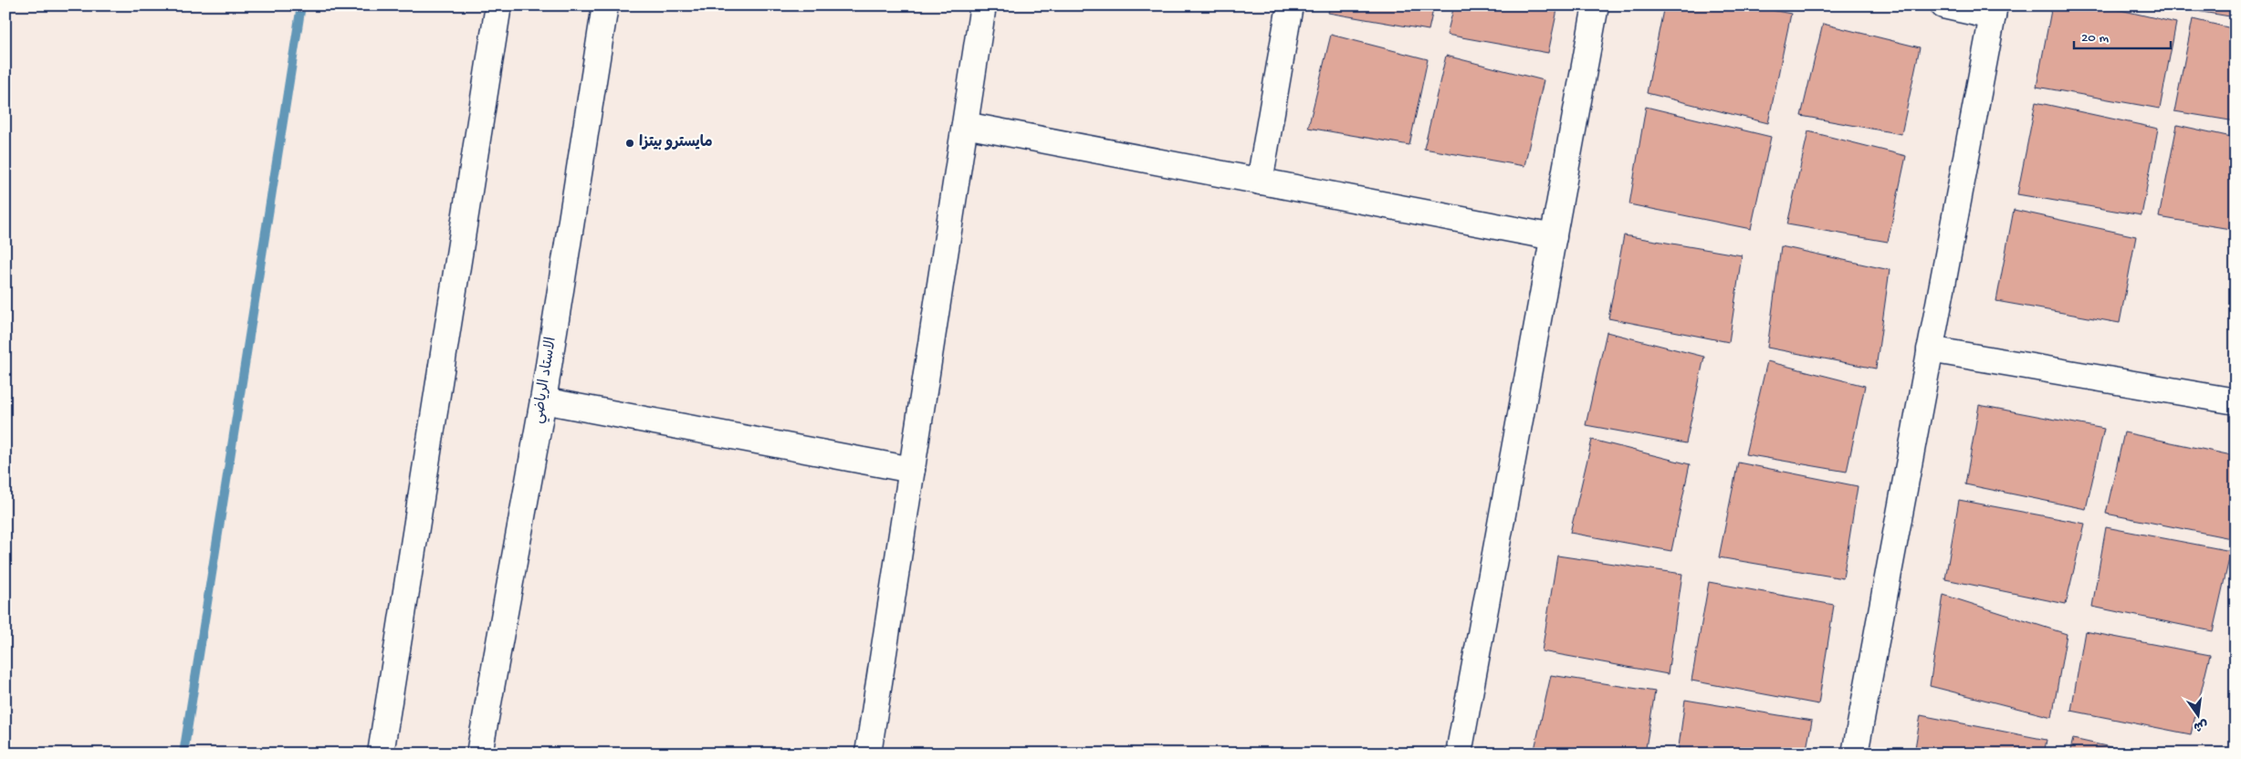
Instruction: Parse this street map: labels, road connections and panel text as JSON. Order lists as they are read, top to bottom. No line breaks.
{"streets":{"street":["الاستاد الرياضي"]},"places":["مايسترو بيتزا"],"scale_bar":"20 m","north":"bottom"}
